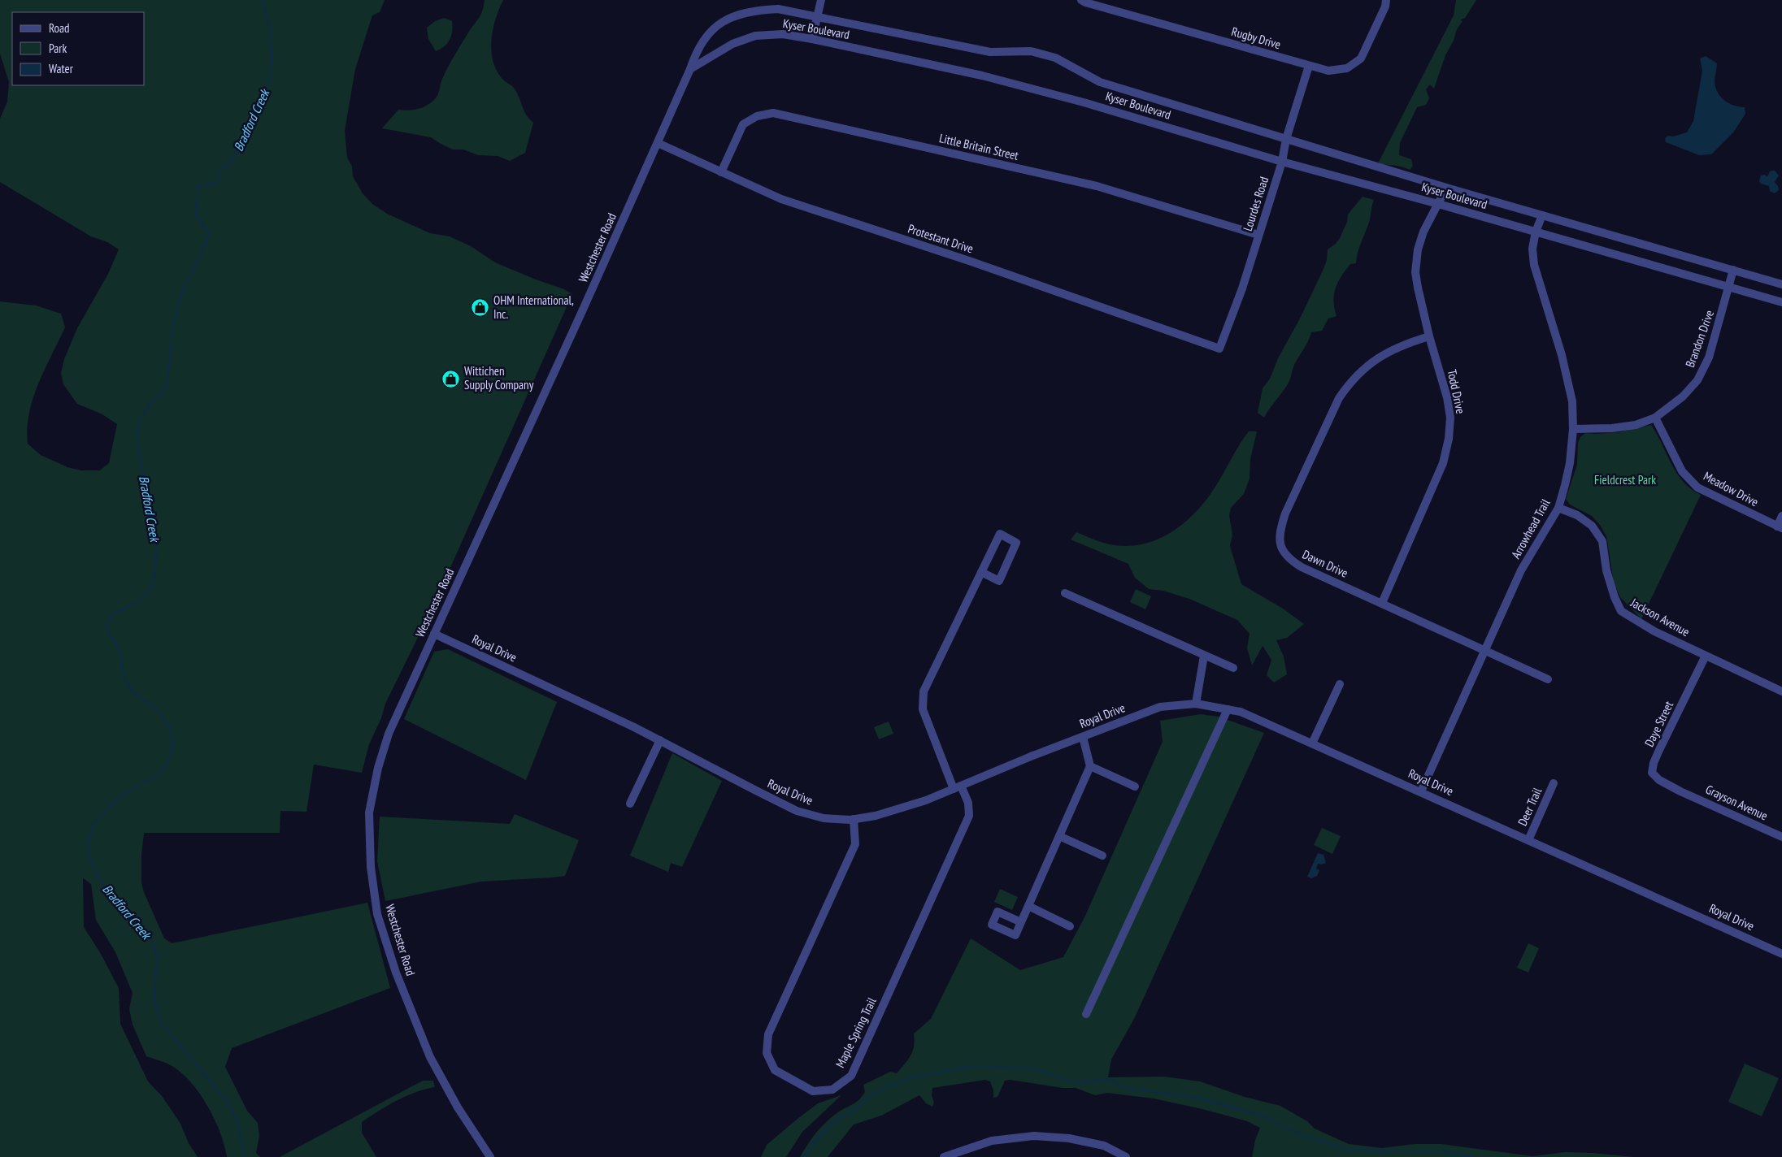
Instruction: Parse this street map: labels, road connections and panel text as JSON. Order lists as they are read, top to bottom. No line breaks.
{"streets":{"street":["Kyser Boulevard","Rugby Drive","Little Britain Street","Lourdes Road","Protestant Drive","Westchester Road","Brandon Drive","Todd Drive","Meadow Drive","Arrowhead Trail","Dawn Drive","Jackson Avenue","Royal Drive","Daye Street","Grayson Avenue","Deer Trail","Maple Spring Trail"]},"crossings":[["Kyser Boulevard","Lourdes Road"],["Kyser Boulevard","Westchester Road"],["Kyser Boulevard","Brandon Drive"],["Kyser Boulevard","Todd Drive"],["Kyser Boulevard","Arrowhead Trail"],["Rugby Drive","Lourdes Road"],["Little Britain Street","Lourdes Road"],["Little Britain Street","Protestant Drive"],["Lourdes Road","Protestant Drive"],["Protestant Drive","Westchester Road"],["Westchester Road","Royal Drive"],["Brandon Drive","Meadow Drive"],["Brandon Drive","Arrowhead Trail"],["Todd Drive","Dawn Drive"],["Arrowhead Trail","Dawn Drive"],["Arrowhead Trail","Jackson Avenue"],["Arrowhead Trail","Royal Drive"],["Jackson Avenue","Daye Street"],["Royal Drive","Deer Trail"],["Royal Drive","Maple Spring Trail"],["Daye Street","Grayson Avenue"]],"water":["Bradford Creek"],"parks":["Fieldcrest Park"],"places":{"shop":["OHM International, Inc.","Wittichen Supply Company"]},"legend":["Road","Park","Water"]}
